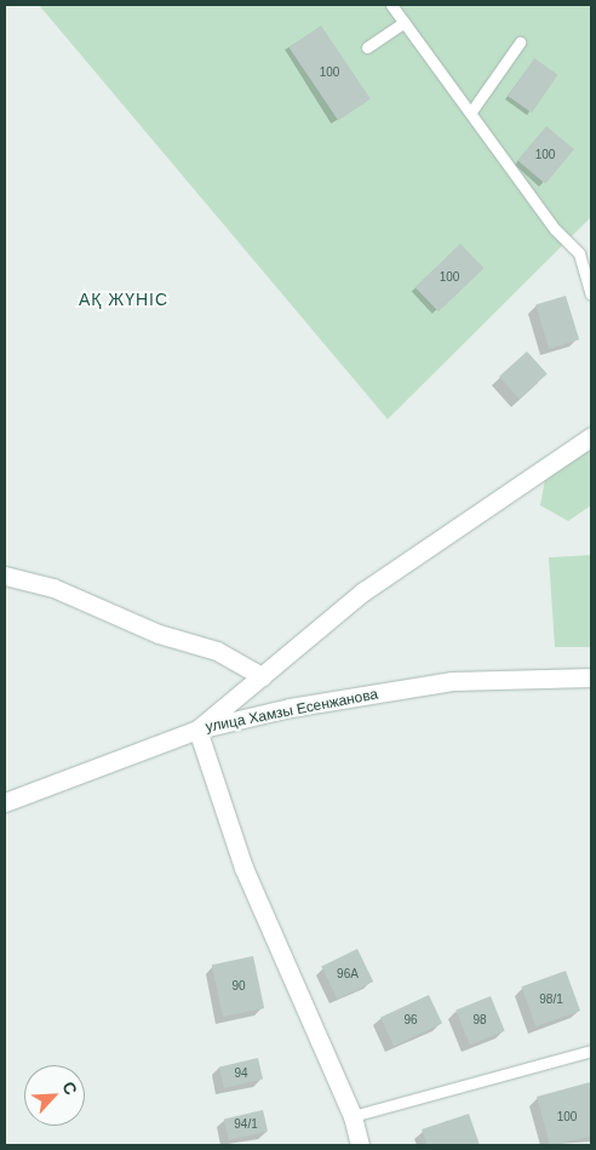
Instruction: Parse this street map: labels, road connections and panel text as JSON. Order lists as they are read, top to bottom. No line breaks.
{"streets":{"street":["улица Хамзы Есенжанова"]},"districts":["АҚ ЖҮНІС"],"house_numbers":["100","100","100","96А","90","98/1","96","98","94","100","94/1"],"north":"top right"}
